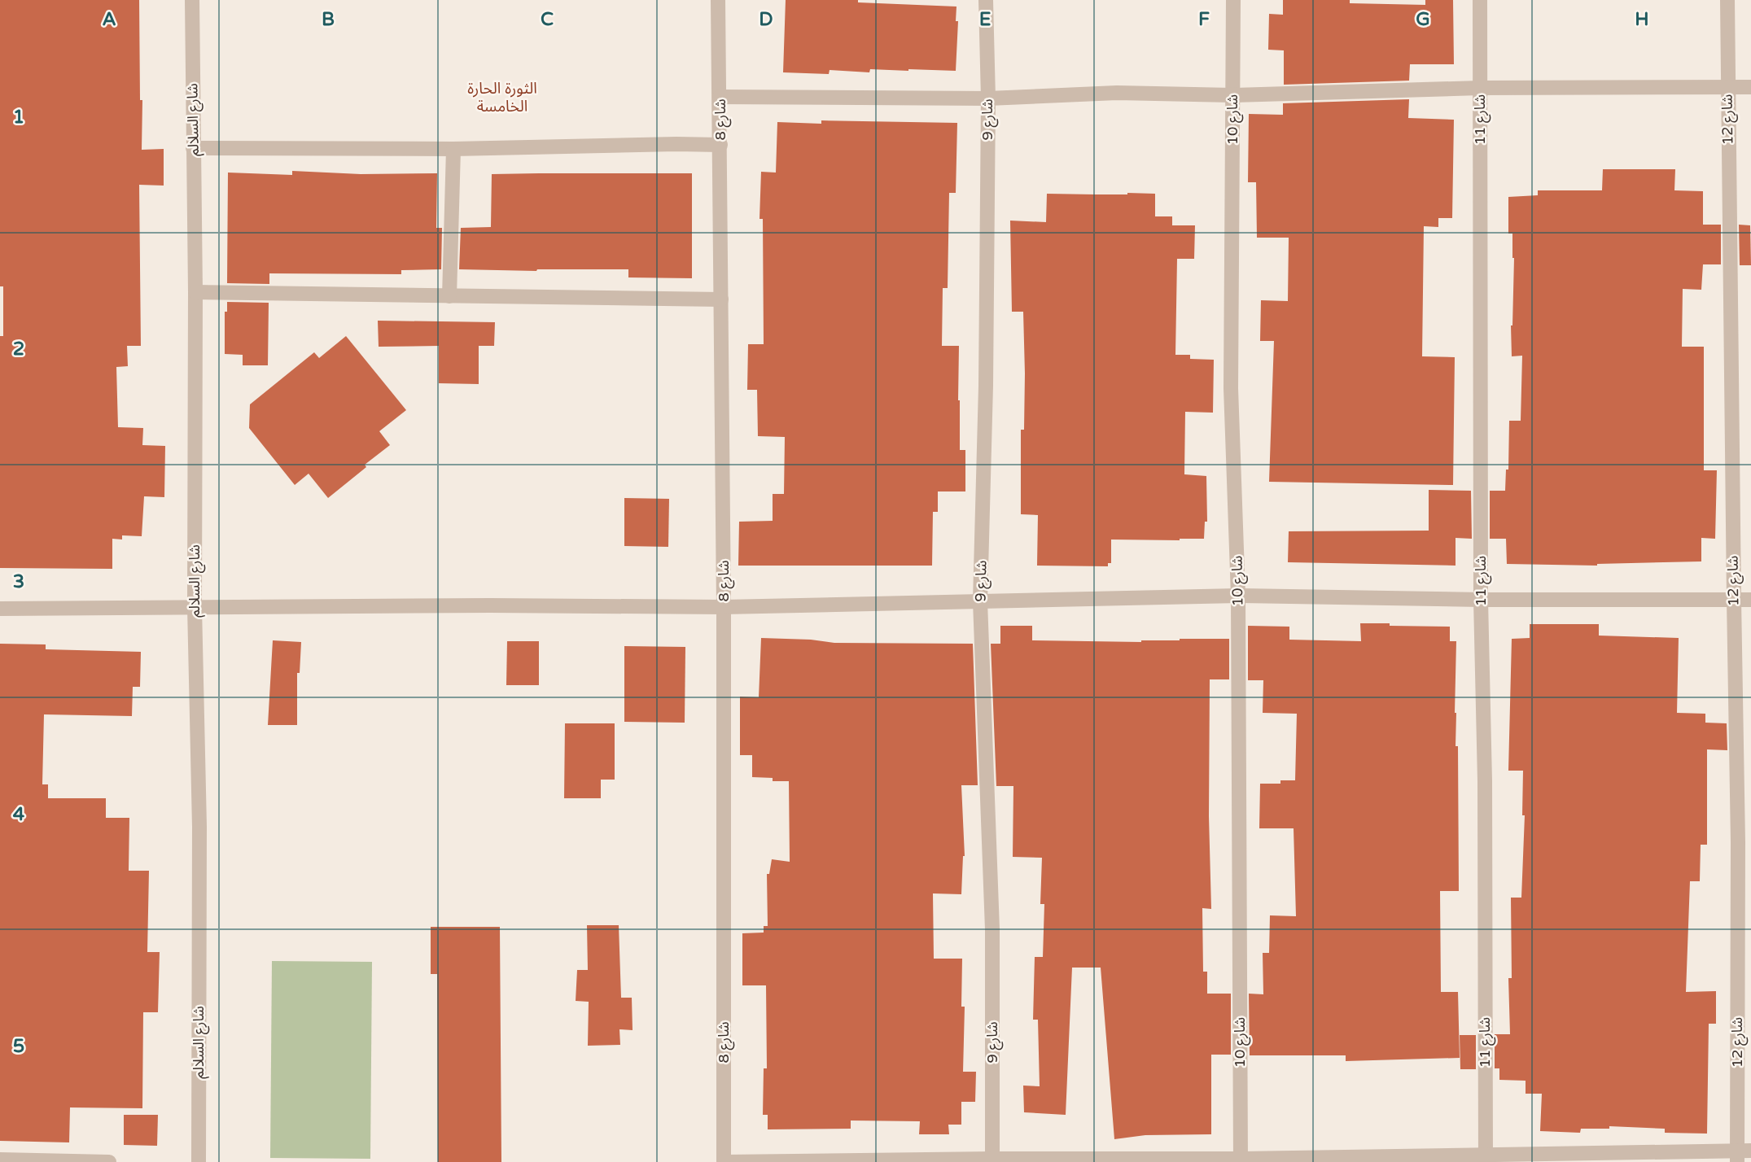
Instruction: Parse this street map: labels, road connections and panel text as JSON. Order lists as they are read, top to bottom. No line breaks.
{"streets":{"street":["شارع السلالم","شارع 8","شارع 9","شارع 10","شارع 11","شارع 12"]},"districts":["الثورة الحارة الخامسة"],"grid":{"columns":["A","B","C","D","E","F","G","H"],"rows":["1","2","3","4","5"]}}
